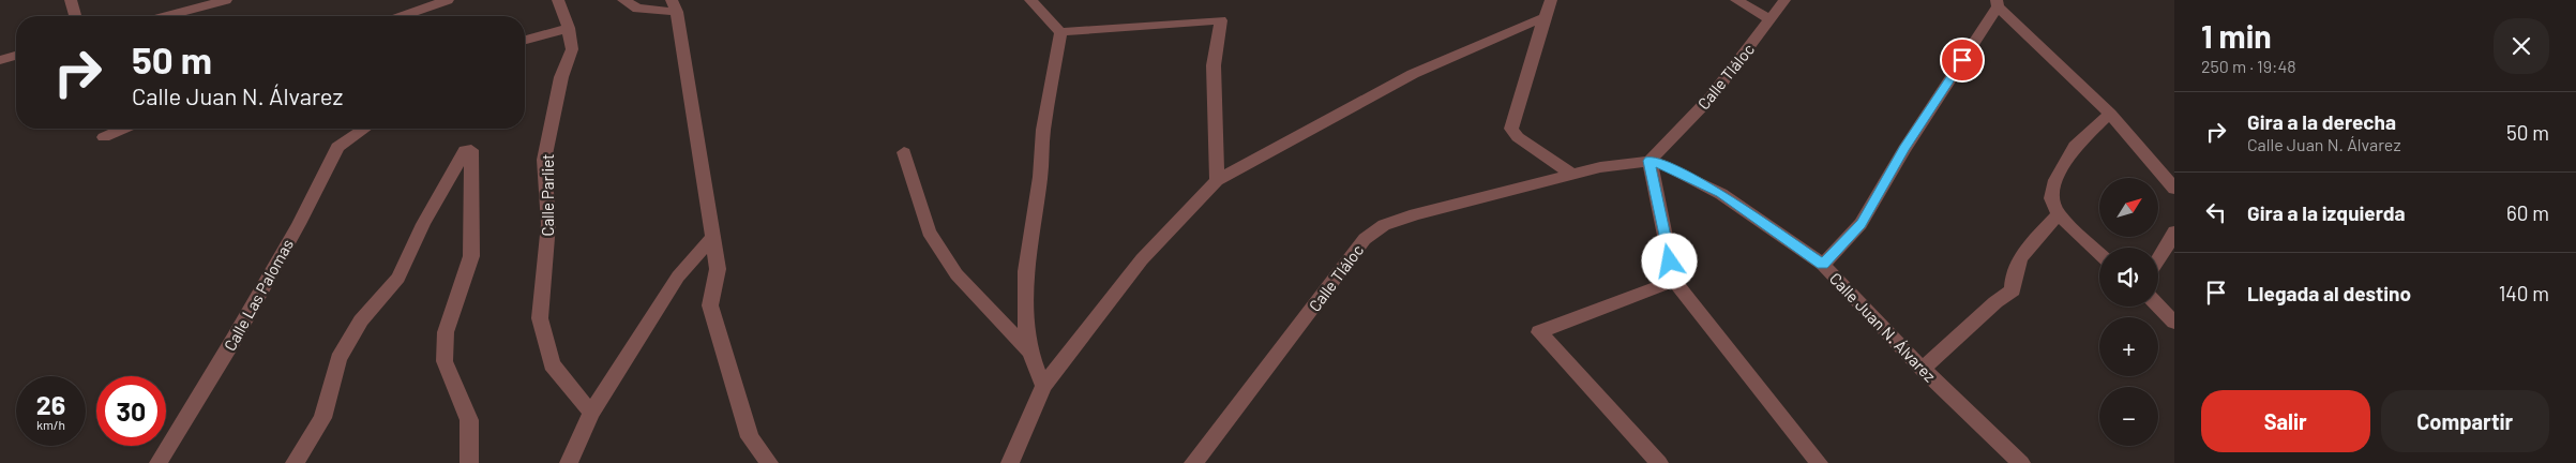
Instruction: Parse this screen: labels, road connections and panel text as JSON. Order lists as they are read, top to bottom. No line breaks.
{"streets":{"street":["Calle Tláloc","Calle Parliet","Calle Las Palomas","Calle Juan N. Álvarez"]},"crossings":[["Calle Tláloc","Calle Juan N. Álvarez"]],"north":"top right","page":{"heading":["1 min","250 m · 19:48"],"turn":["50 m","Calle Juan N. Álvarez"],"list":[{"name":"Gira a la derecha","note":"Calle Juan N. Álvarez","value":"50 m"},{"name":"Gira a la izquierda","value":"60 m"},{"name":"Llegada al destino","value":"140 m"}],"map_buttons":["+","−"],"speed":"26 km/h","limit":"30","buttons":["Salir","Compartir"]}}
